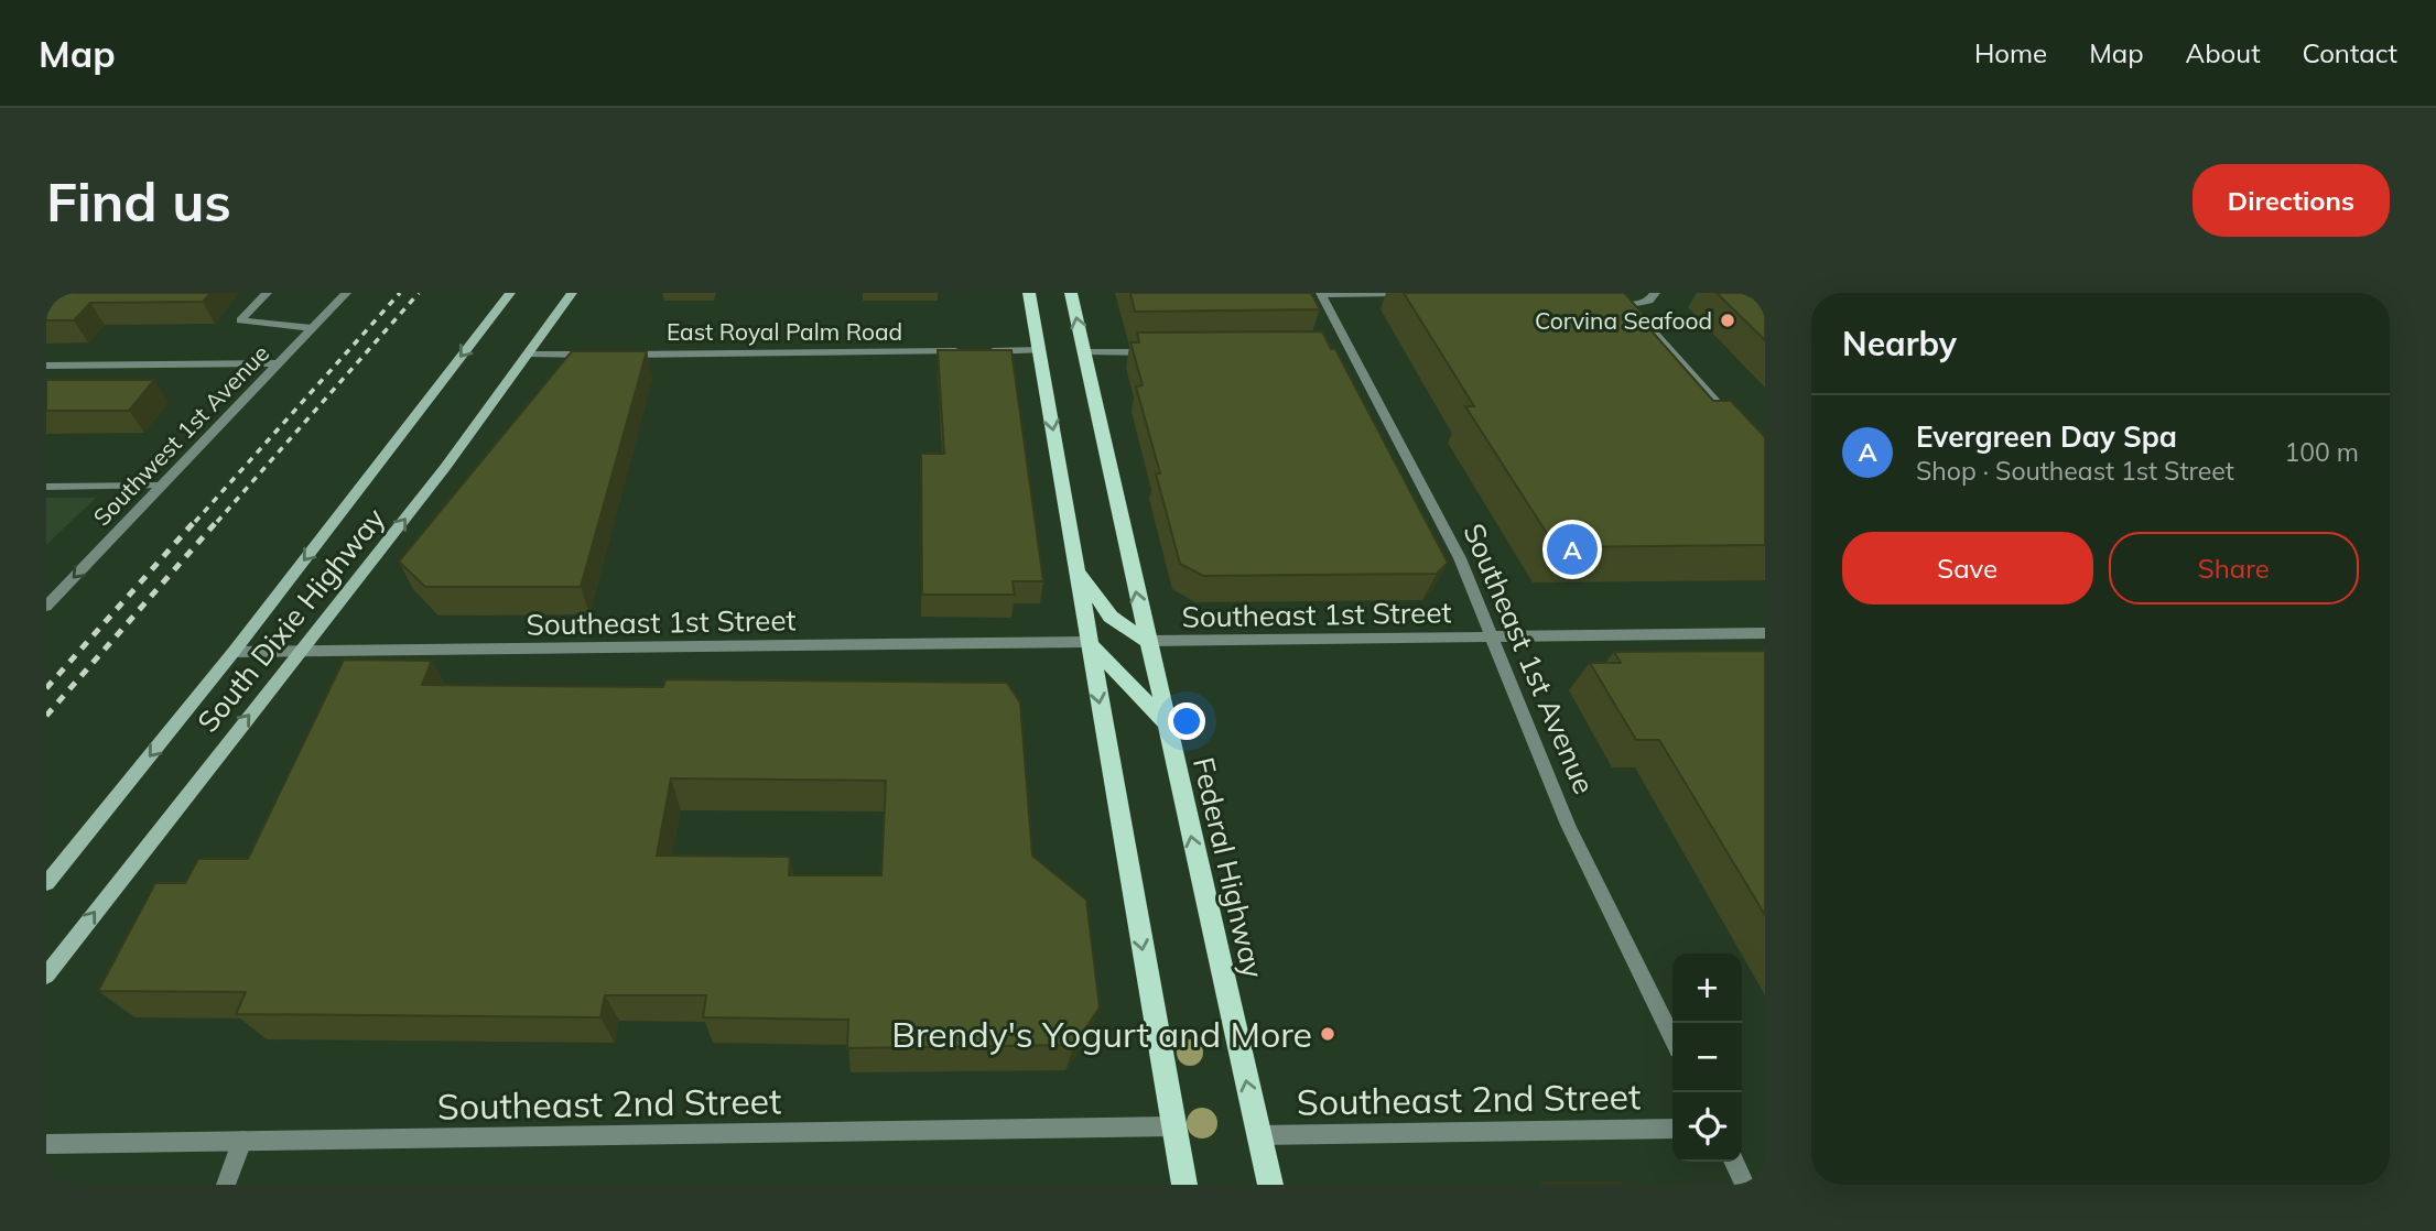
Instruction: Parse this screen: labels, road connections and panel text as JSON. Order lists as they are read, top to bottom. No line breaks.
{"streets":{"main road":["South Dixie Highway","Federal Highway"],"street":["East Royal Palm Road","Southwest 1st Avenue","Southeast 1st Street","Southeast 1st Avenue","Southeast 2nd Street"]},"crossings":[["Southeast 1st Street","South Dixie Highway"],["Southeast 1st Street","Southeast 1st Avenue"],["Southeast 1st Street","Federal Highway"],["Federal Highway","Southeast 2nd Street"]],"one_way":["Southwest 1st Avenue"],"places":["Corvina Seafood","Brendy's Yogurt and More"],"page":{"header":"Map","nav":["Home","Map","About","Contact"],"buttons":["Directions",["Save","Share"]],"title":"Find us","heading":"Nearby","list":[{"mark":"A","name":"Evergreen Day Spa","note":"Shop · Southeast 1st Street","value":"100 m"}],"pins":"A","map_buttons":["+","−"]}}
